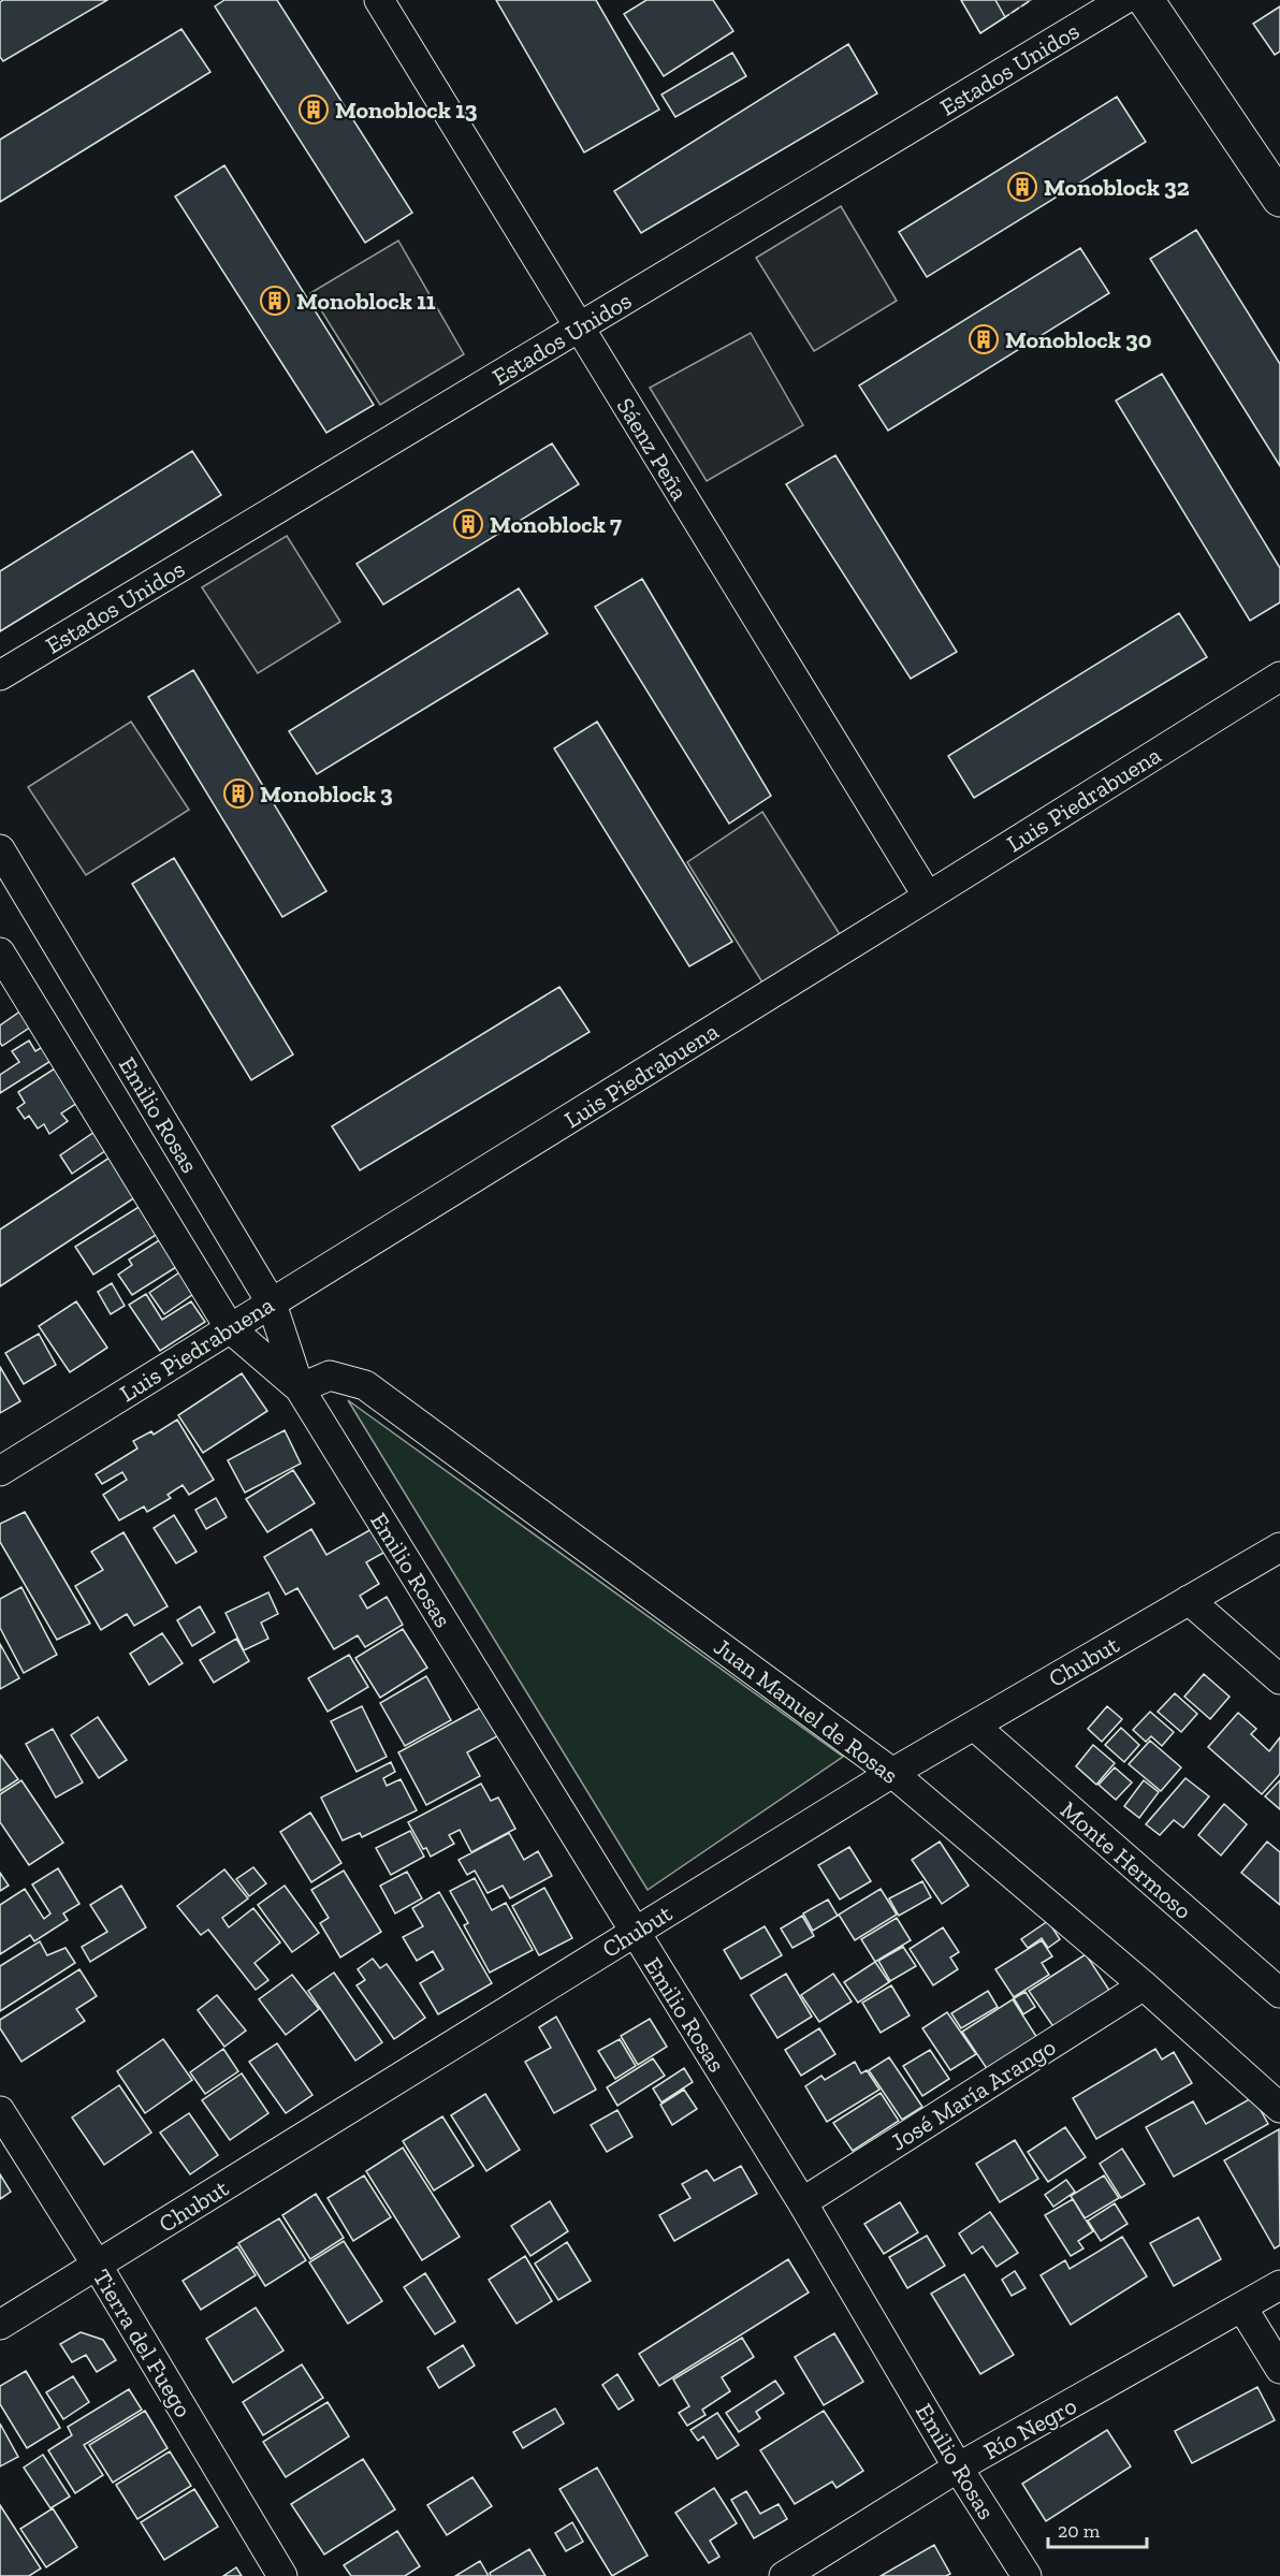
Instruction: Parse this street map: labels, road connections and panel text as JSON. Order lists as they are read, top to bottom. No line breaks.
{"streets":{"street":["Estados Unidos","Sáenz Peña","Luis Piedrabuena","Emilio Rosas","Chubut","Juan Manuel de Rosas","Monte Hermoso","José María Arango","Tierra del Fuego","Río Negro"]},"crossings":[["Estados Unidos","Sáenz Peña"],["Sáenz Peña","Luis Piedrabuena"],["Luis Piedrabuena","Emilio Rosas"],["Emilio Rosas","Chubut"],["Emilio Rosas","Juan Manuel de Rosas"],["Emilio Rosas","José María Arango"],["Emilio Rosas","Río Negro"],["Chubut","Juan Manuel de Rosas"],["Chubut","Monte Hermoso"],["Chubut","Tierra del Fuego"],["Juan Manuel de Rosas","José María Arango"]],"places":{"building":["Monoblock 13","Monoblock 32","Monoblock 11","Monoblock 30","Monoblock 7","Monoblock 3"]},"scale_bar":"20 m"}
